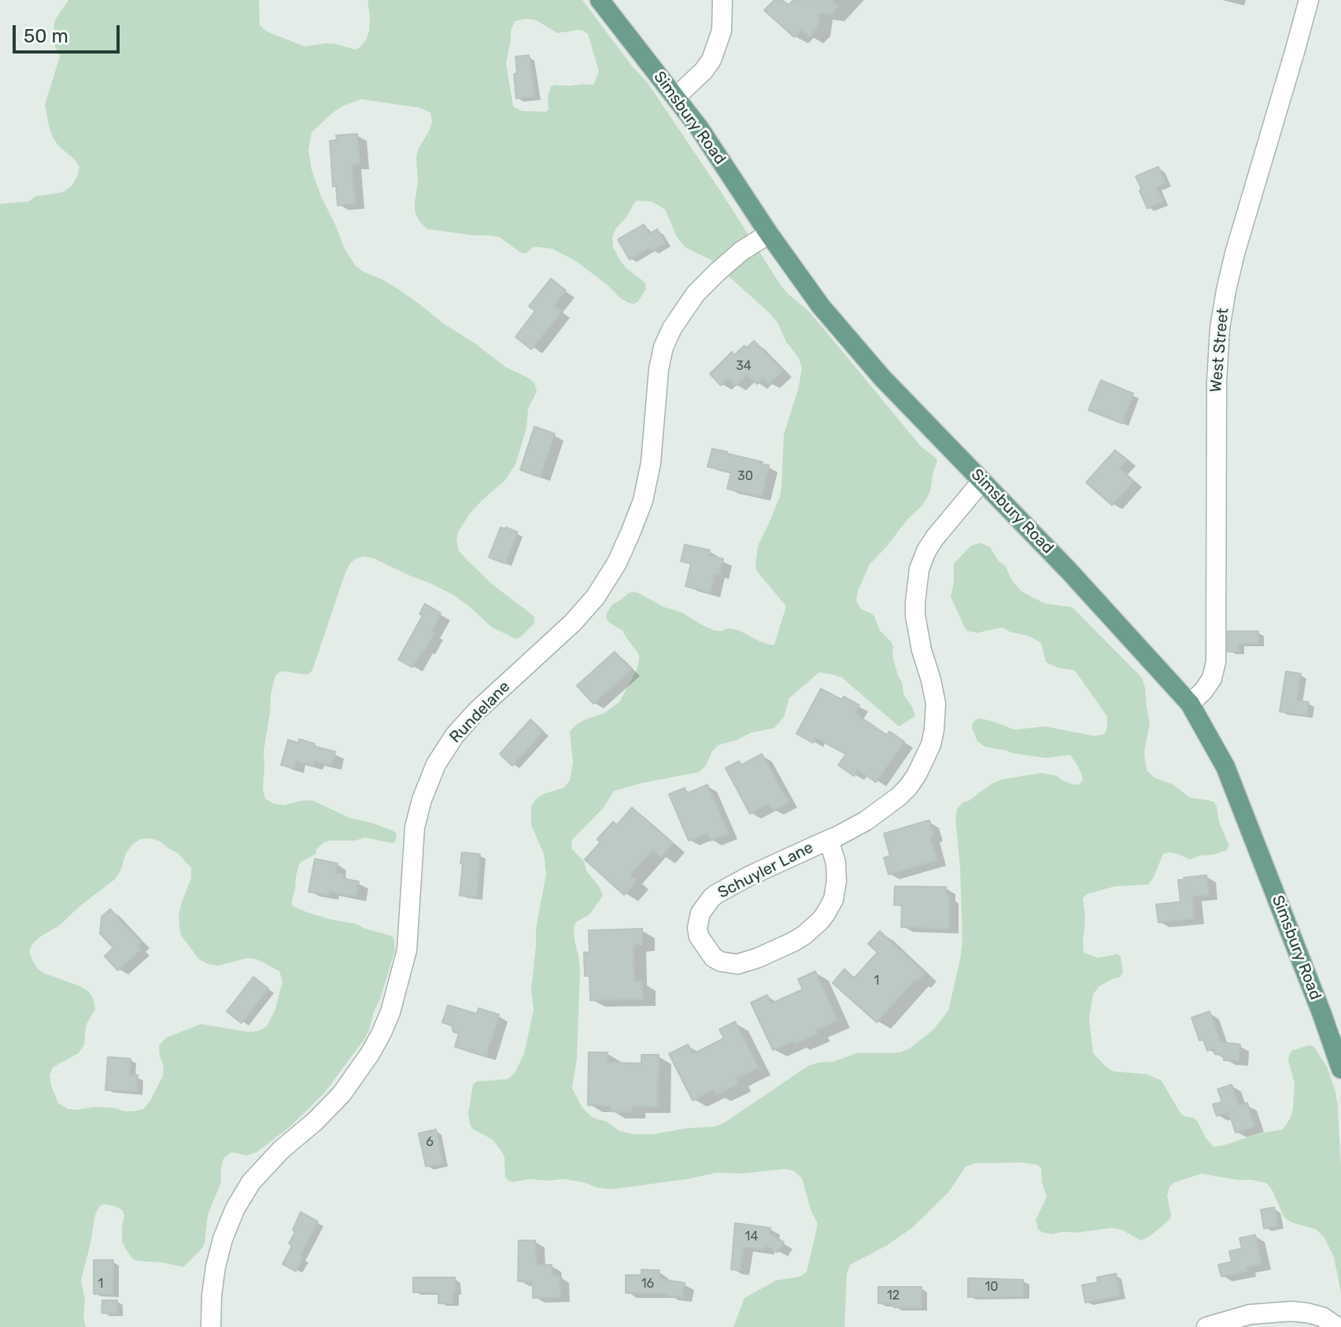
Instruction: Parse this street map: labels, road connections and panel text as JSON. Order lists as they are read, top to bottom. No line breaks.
{"streets":{"main road":["Simsbury Road"],"street":["West Street","Rundelane","Schuyler Lane"]},"crossings":[["Simsbury Road","West Street"],["Simsbury Road","Rundelane"],["Simsbury Road","Schuyler Lane"]],"house_numbers":["34","30","1","6","14","1","16","10","12"],"scale_bar":"50 m"}
